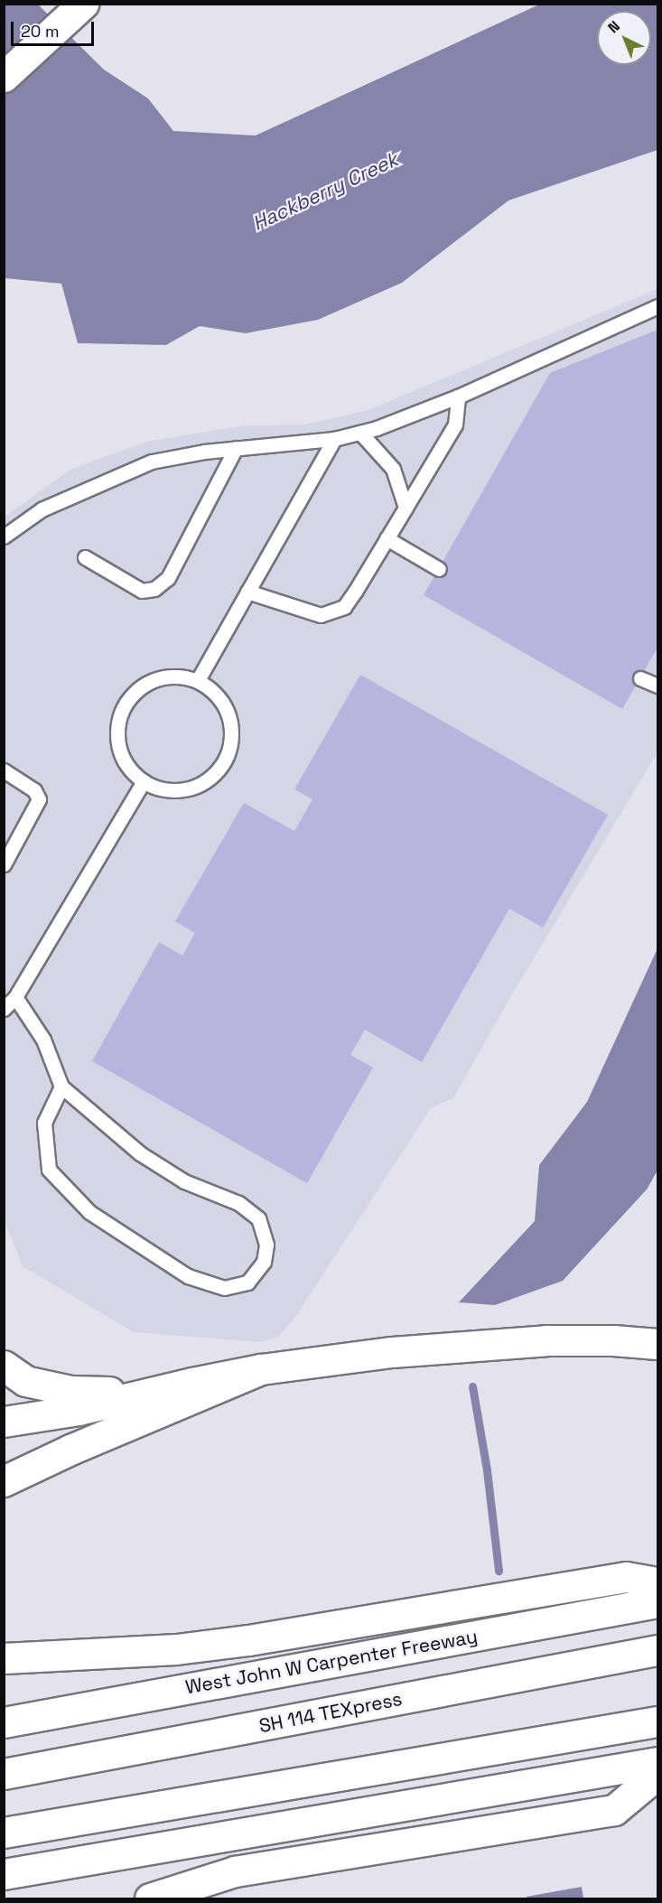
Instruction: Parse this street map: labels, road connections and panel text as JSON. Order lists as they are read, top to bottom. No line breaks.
{"streets":{"main road":["West John W Carpenter Freeway","SH 114 TEXpress"]},"water":["Hackberry Creek"],"scale_bar":"20 m","north":"top left"}
